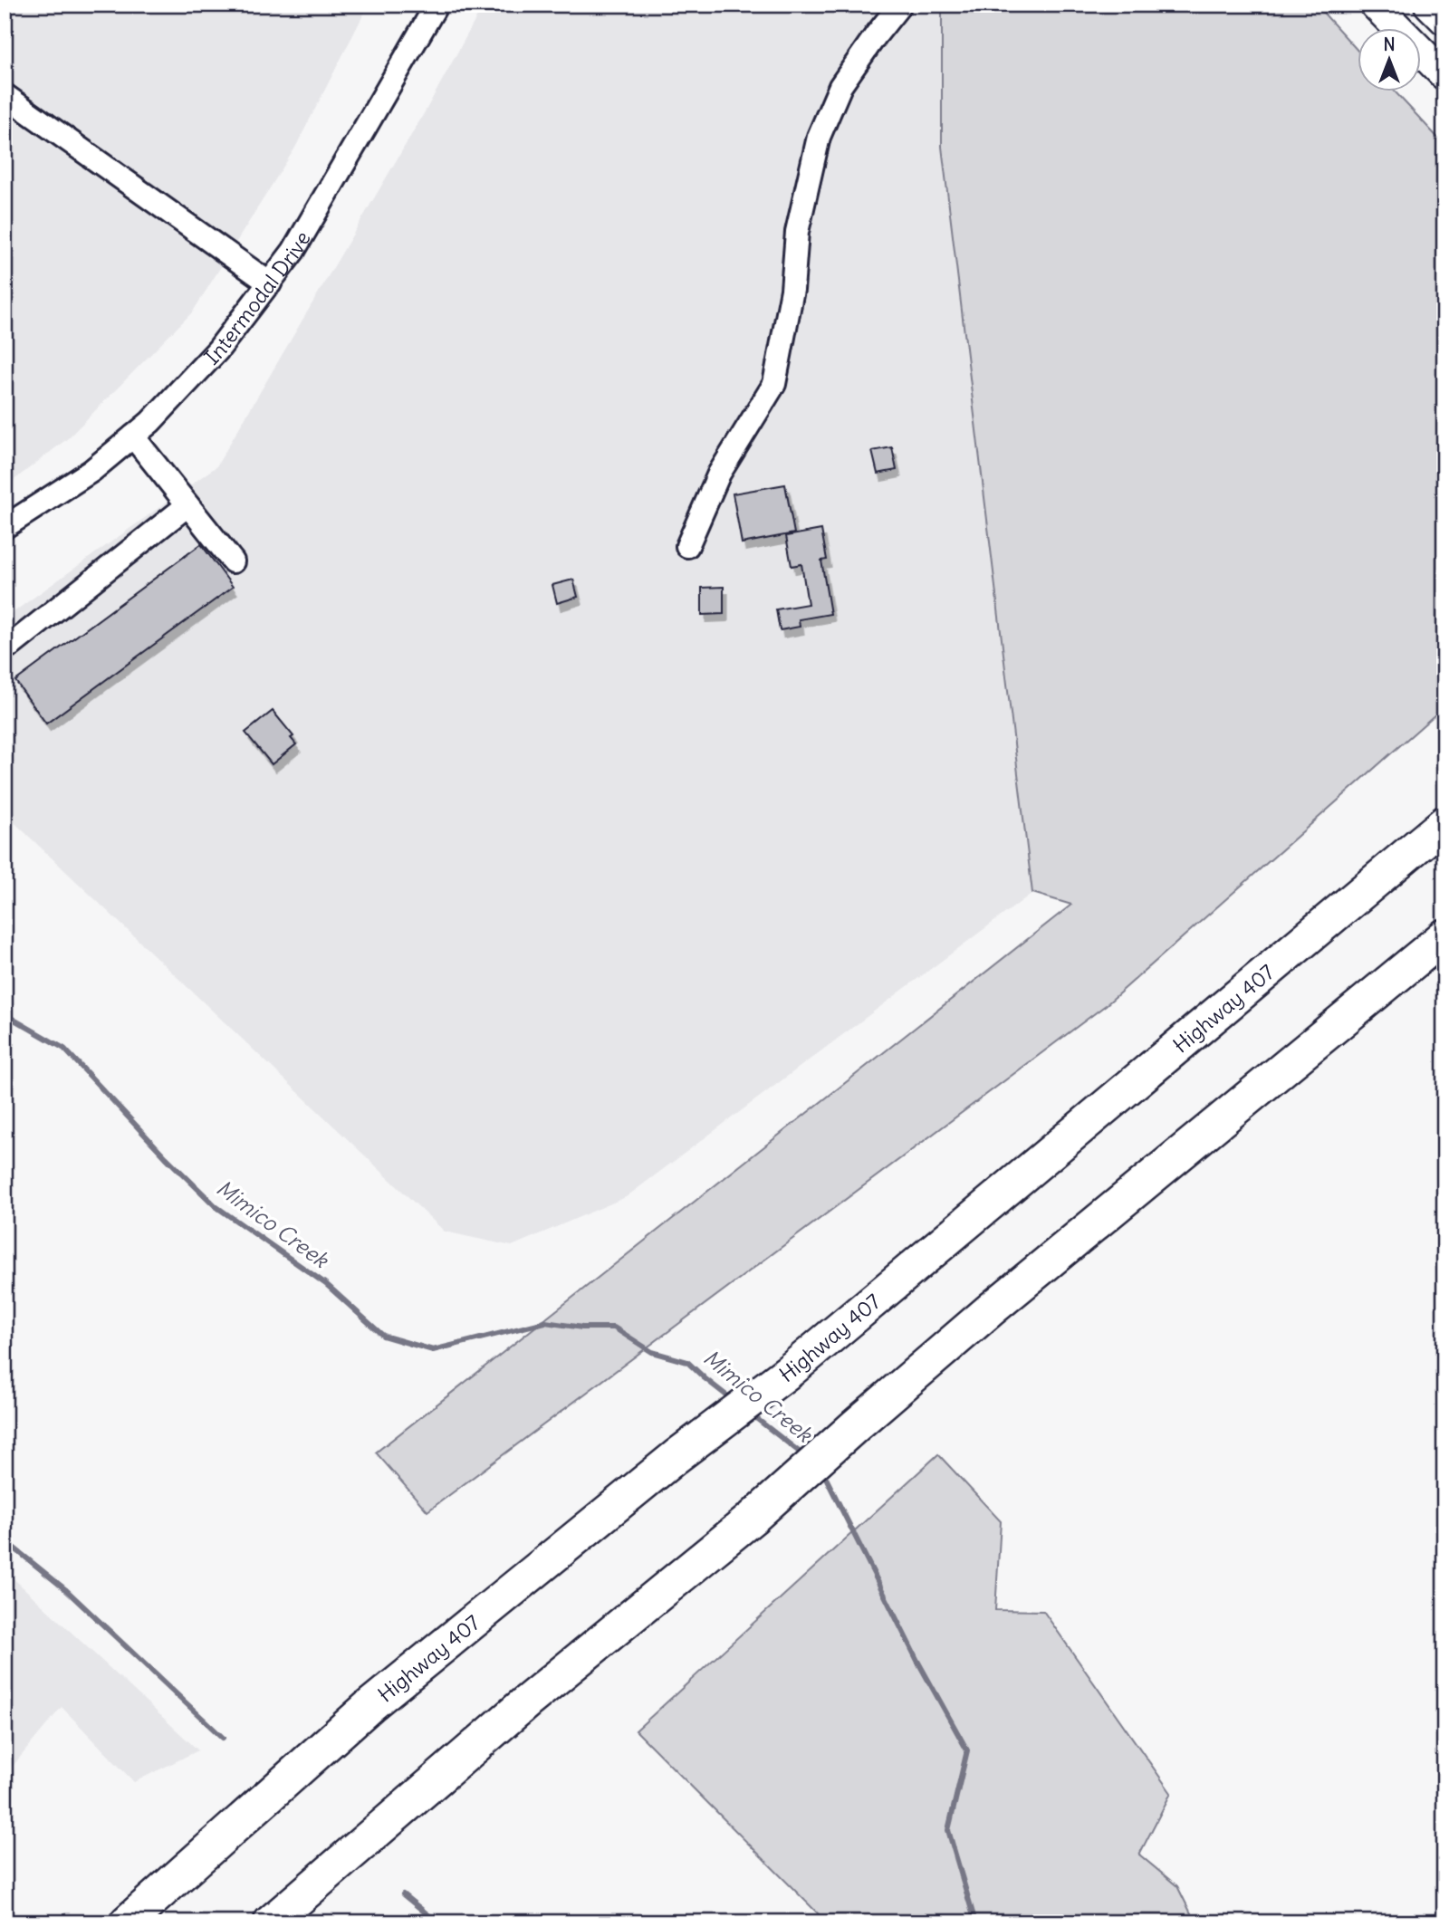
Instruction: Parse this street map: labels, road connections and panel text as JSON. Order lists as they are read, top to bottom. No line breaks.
{"streets":{"highway":["Highway 407"],"street":["Intermodal Drive"]},"water":["Mimico Creek"],"north":"top"}
